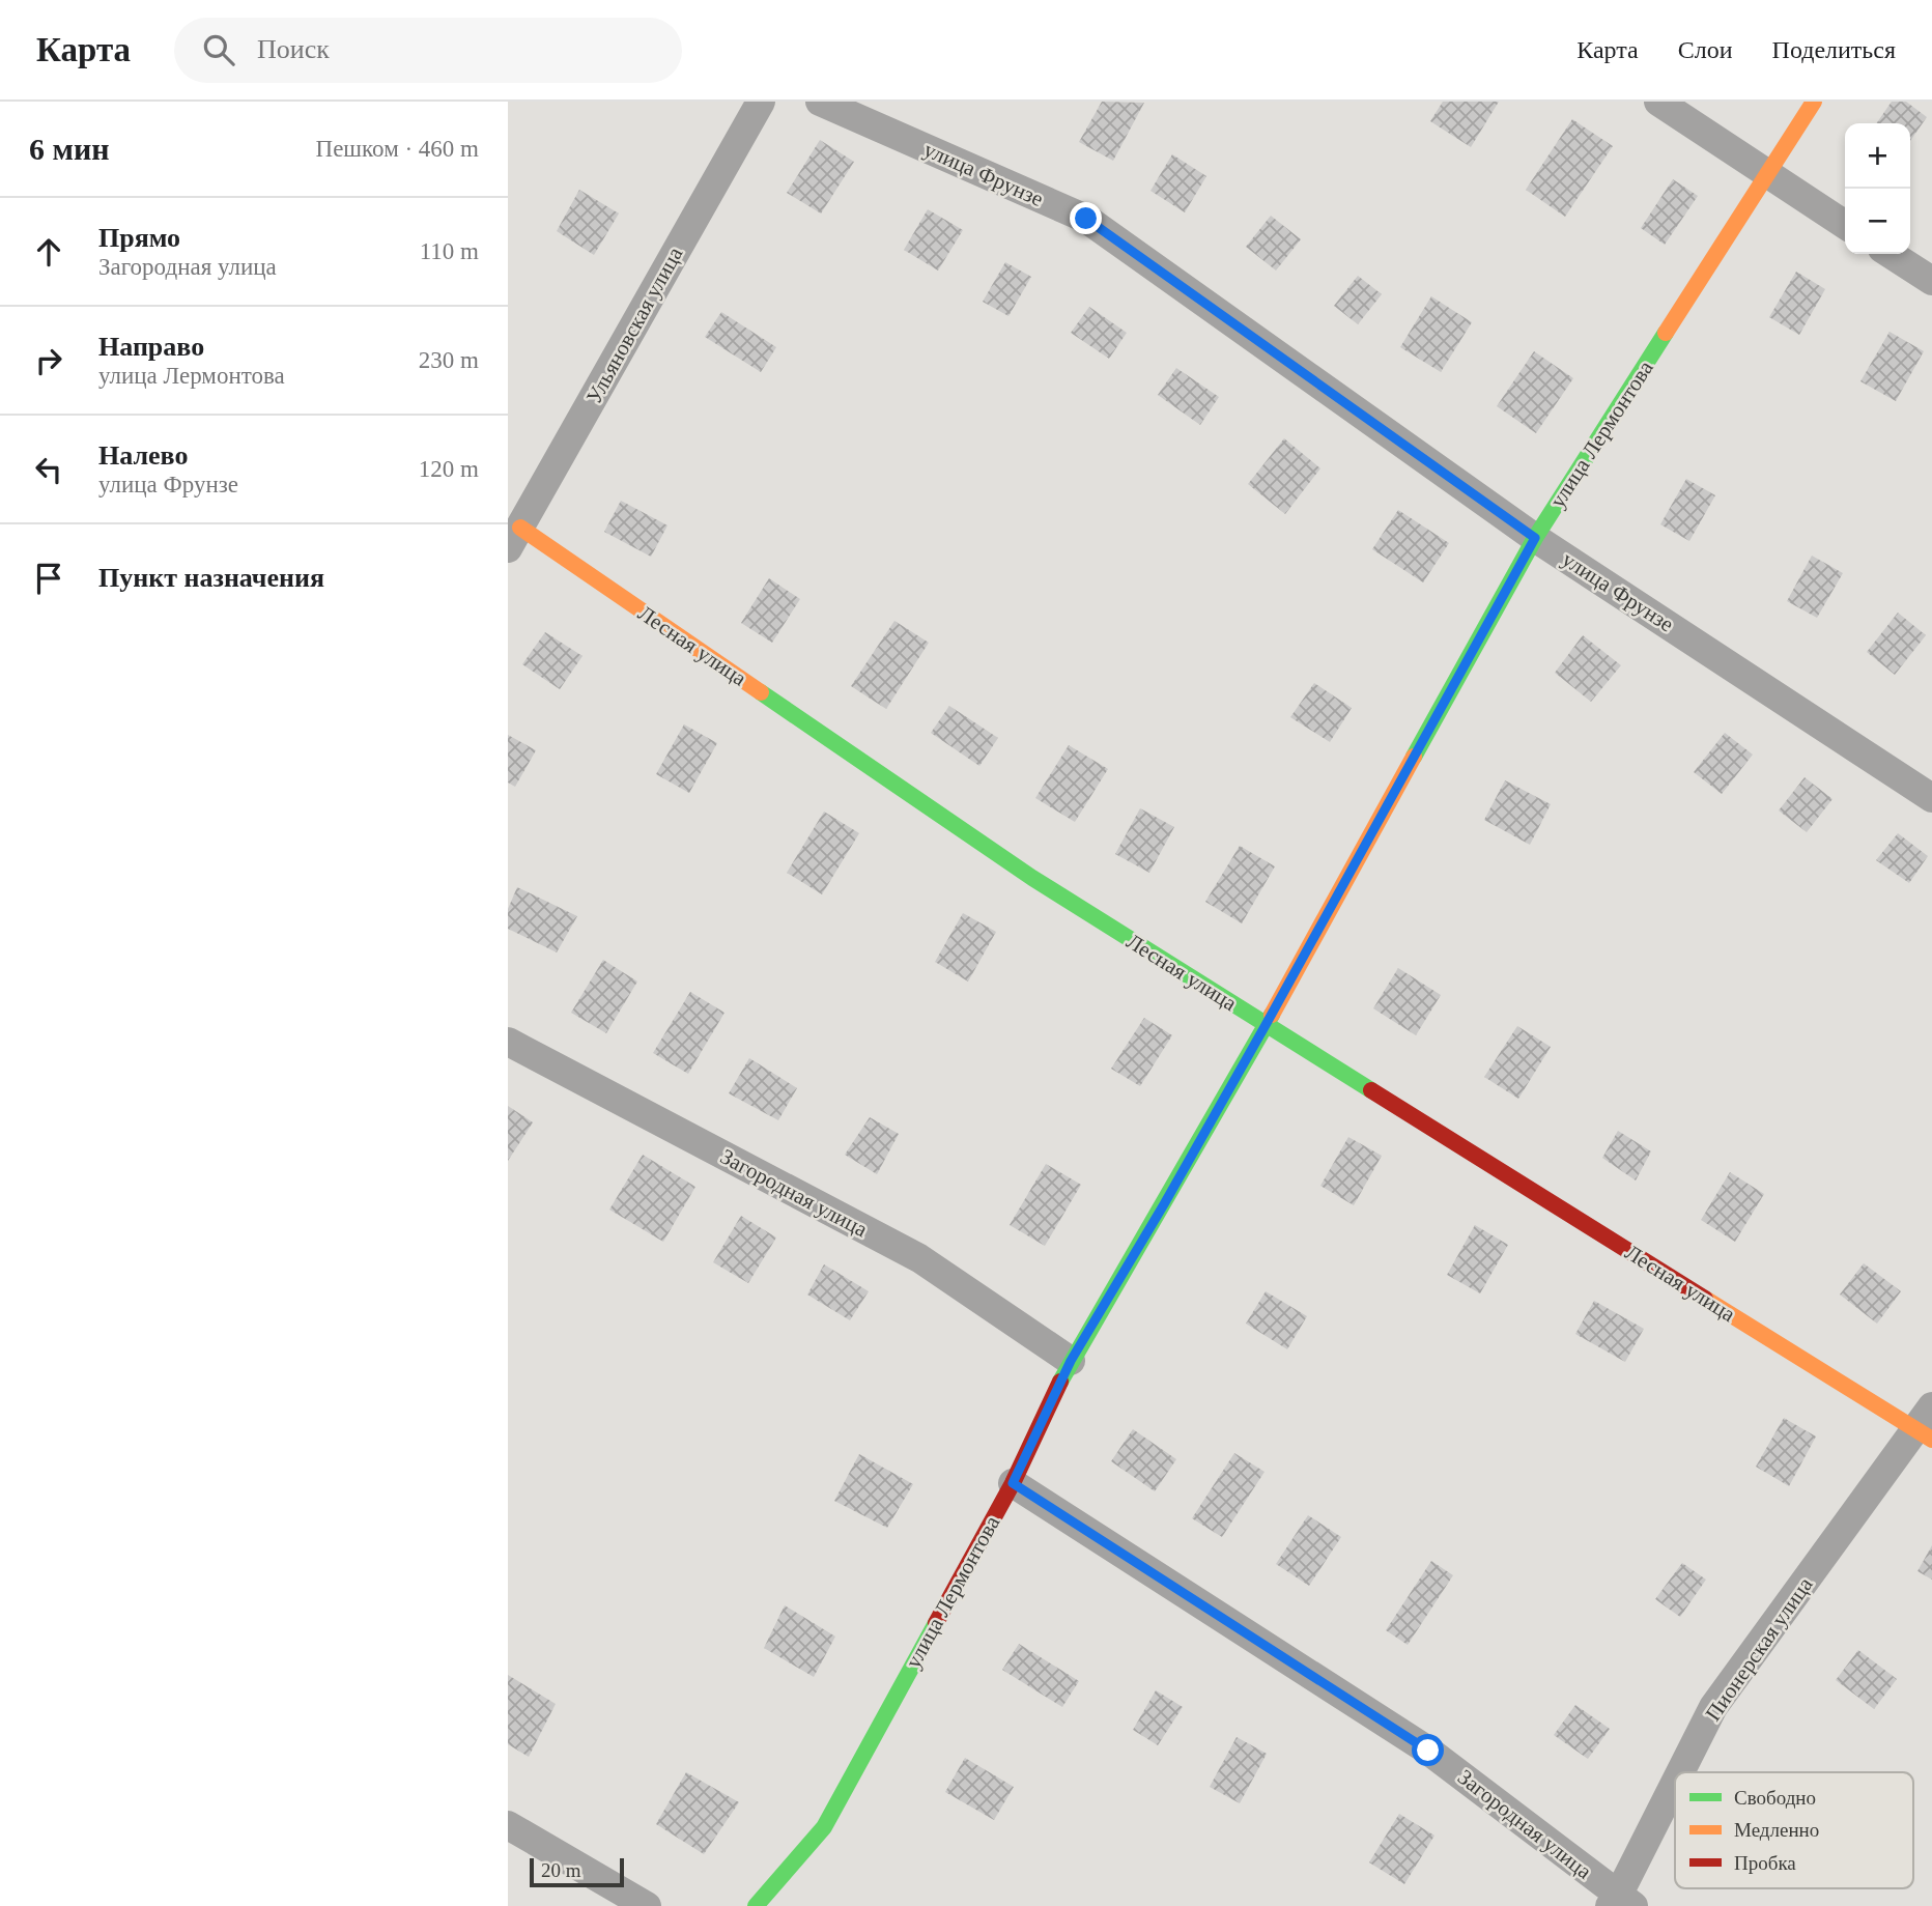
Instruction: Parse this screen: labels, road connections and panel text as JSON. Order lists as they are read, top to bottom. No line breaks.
{"streets":{"street":["улица Фрунзе","Ульяновская улица","улица Лермонтова","Лесная улица","Загородная улица","Пионерская улица"]},"crossings":[["улица Фрунзе","улица Лермонтова"],["Ульяновская улица","Лесная улица"],["улица Лермонтова","Лесная улица"],["улица Лермонтова","Загородная улица"],["Лесная улица","Пионерская улица"],["Загородная улица","Пионерская улица"]],"legend":["Свободно","Медленно","Пробка"],"scale_bar":"20 m","page":{"header":"Карта","search":"Поиск","nav":["Карта","Слои","Поделиться"],"heading":["6 мин","Пешком · 460 m"],"map_buttons":["+","−"],"list":[["Прямо","Загородная улица","110 m"],["Направо","улица Лермонтова","230 m"],["Налево","улица Фрунзе","120 m"],"Пункт назначения"],"scale":"20 m"}}
